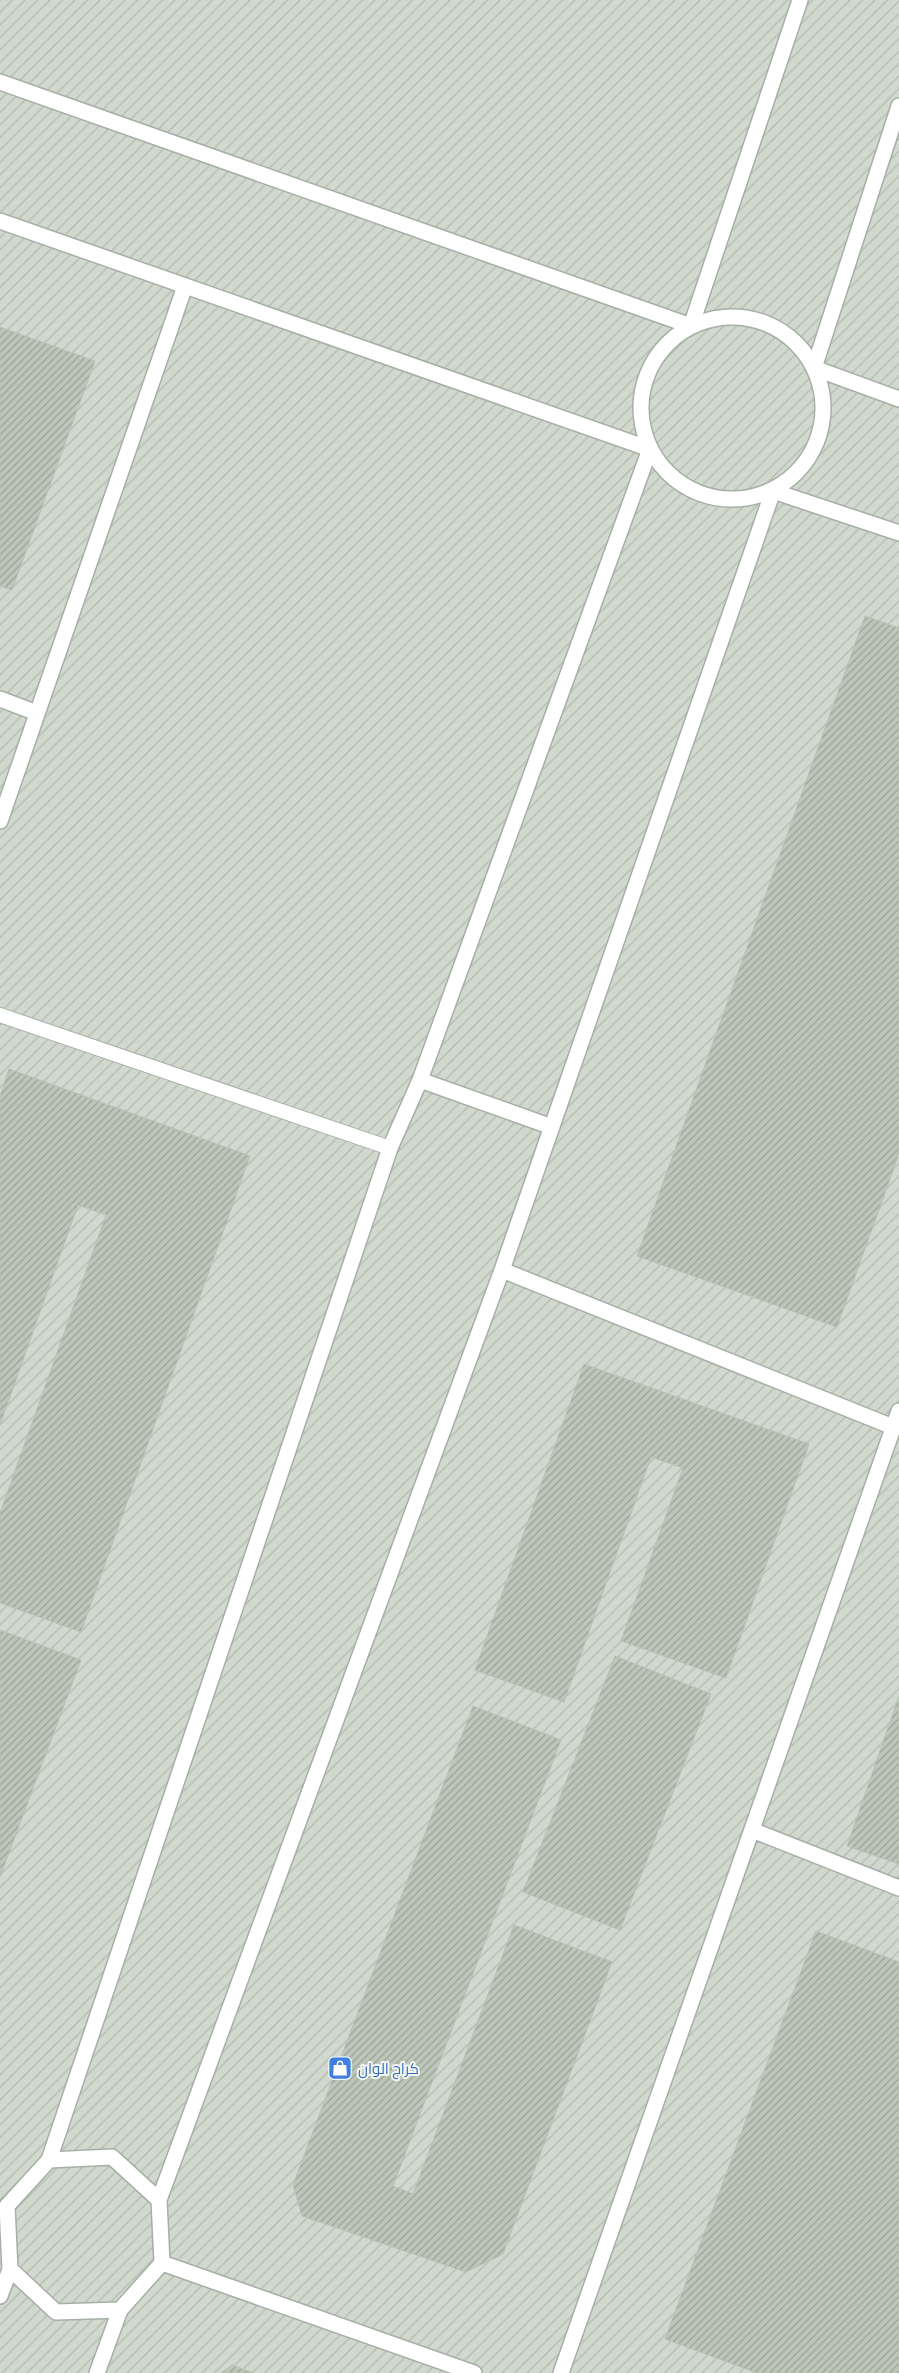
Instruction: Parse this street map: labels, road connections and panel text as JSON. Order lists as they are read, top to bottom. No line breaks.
{"places":{"shop":["كراج الوان"]}}
